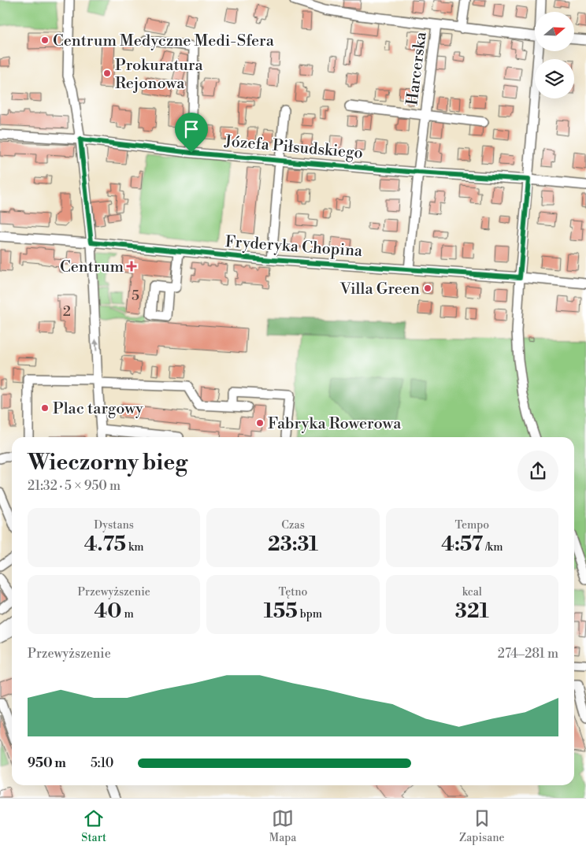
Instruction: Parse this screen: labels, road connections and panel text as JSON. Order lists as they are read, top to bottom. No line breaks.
{"streets":{"street":["Harcerska","Józefa Piłsudskiego","Fryderyka Chopina"]},"crossings":[["Harcerska","Józefa Piłsudskiego"],["Harcerska","Fryderyka Chopina"]],"places":{"other":["Centrum Medyczne Medi-Sfera","Prokuratura Rejonowa","Villa Green","Plac targowy","Fabryka Rowerowa"],"health":["Centrum"]},"house_numbers":["5","2"],"north":"right","page":{"heading":["Wieczorny bieg","21:32 · 5 × 950 m"],"stats":[["Dystans","4.75 km"],["Czas","23:31"],["Tempo","4:57 /km"],["Przewyższenie","40 m"],["Tętno","155 bpm"],["kcal","321"]],"chart":["Przewyższenie","274–281 m"],"list":[{"name":"950 m","note":"5:10"}],"tabs":["Start","Mapa","Zapisane"]}}
